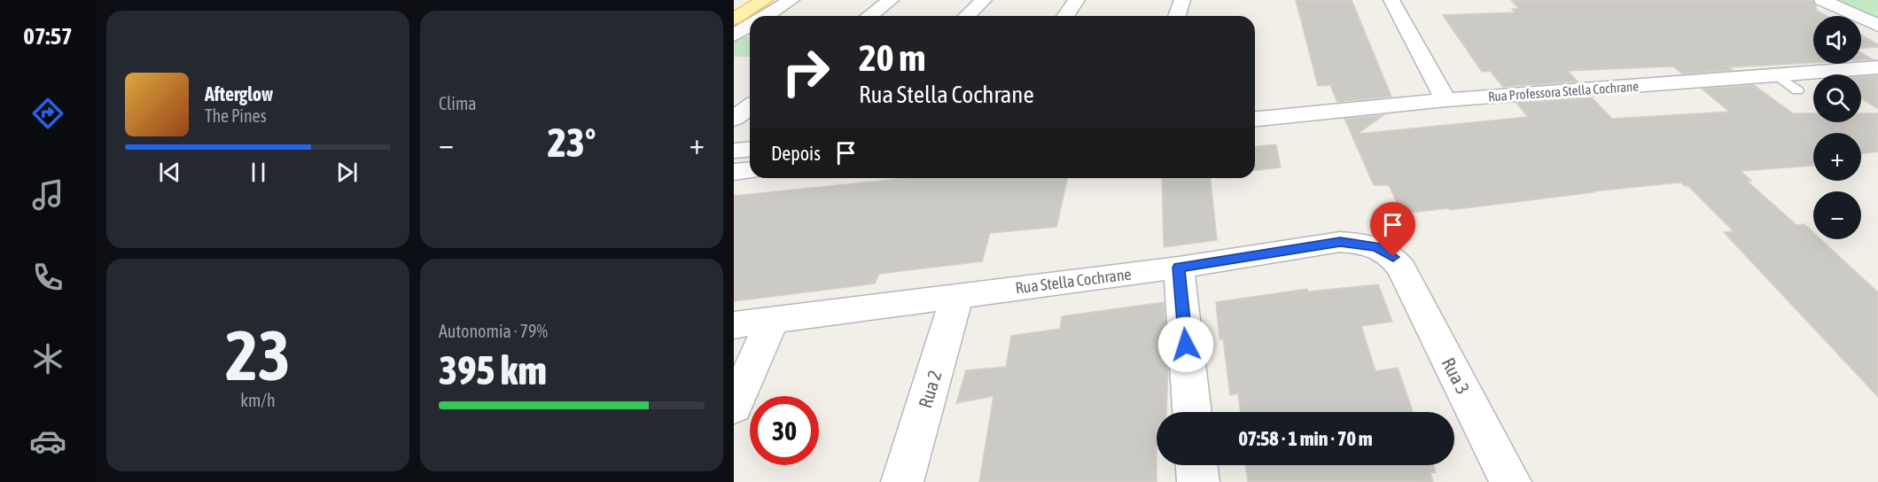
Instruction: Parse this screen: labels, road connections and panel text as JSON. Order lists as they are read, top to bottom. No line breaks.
{"streets":{"street":["Rua Professora Stella Cochrane","Rua Stella Cochrane","Rua 3","Rua 2"]},"crossings":[["Rua Stella Cochrane","Rua 3"],["Rua Stella Cochrane","Rua 2"]],"page":{"tabs":"07:57","tile":["Clima",["23","km/h"],["Autonomia · 79%","395 km"]],"map_buttons":["+","−"],"turn":["20 m","Rua Stella Cochrane"],"song":["Afterglow","The Pines"],"heat":["−","23°","+"],"then":"Depois","limit":"30","trip":"07:58 · 1 min · 70 m"}}
